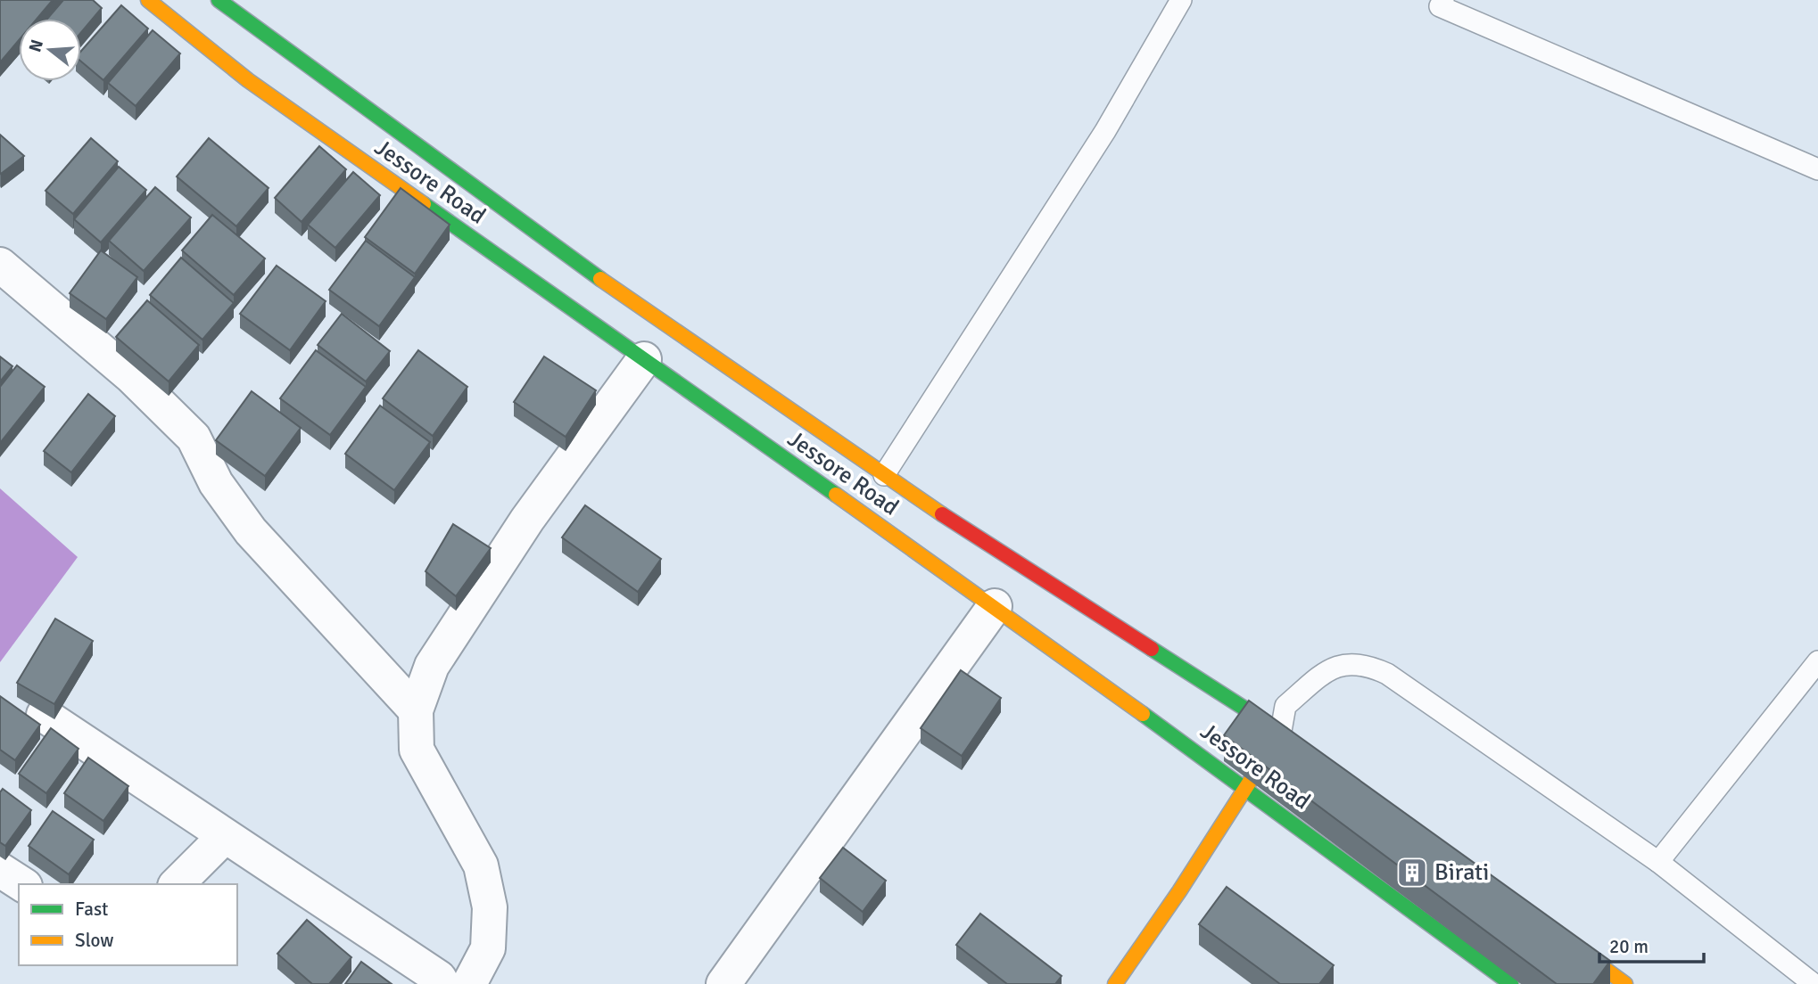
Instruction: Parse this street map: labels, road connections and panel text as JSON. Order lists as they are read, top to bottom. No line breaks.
{"streets":{"main road":["Jessore Road"]},"places":{"building":["Birati"]},"legend":["Fast","Slow"],"scale_bar":"20 m","north":"left"}
